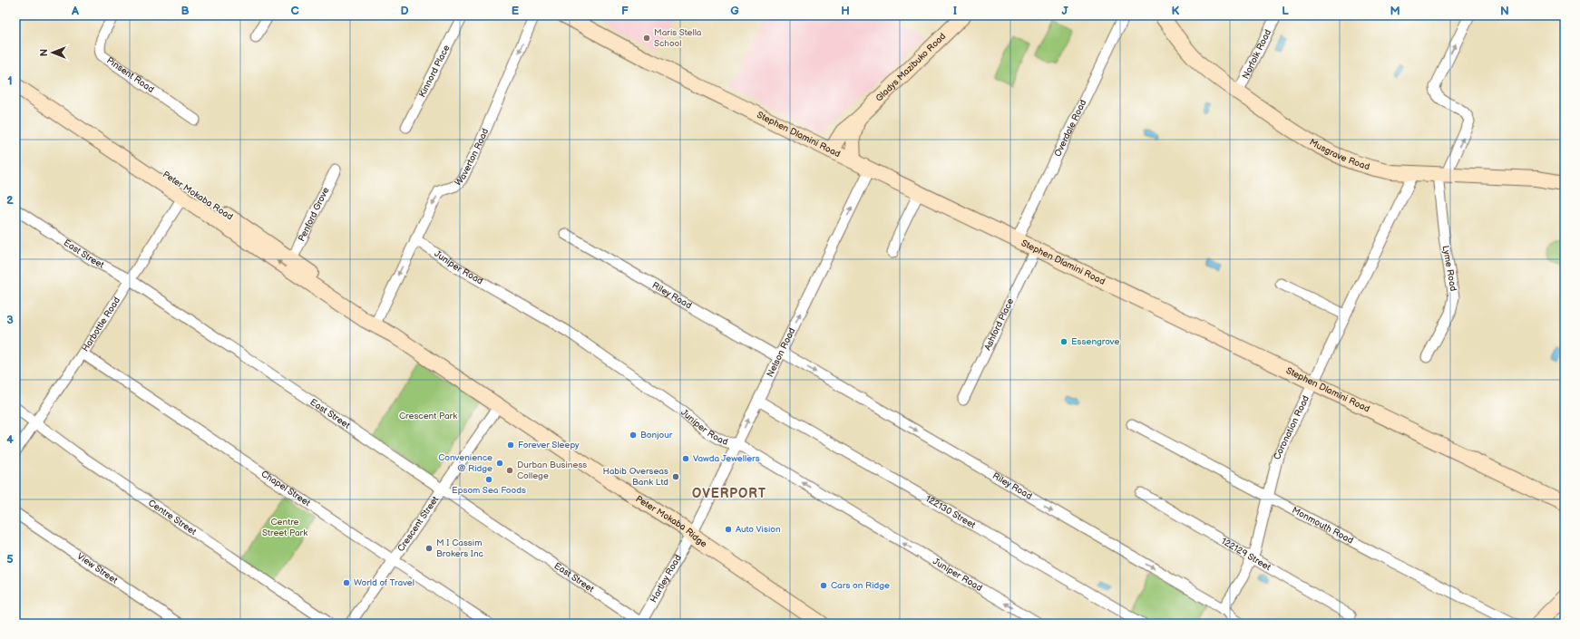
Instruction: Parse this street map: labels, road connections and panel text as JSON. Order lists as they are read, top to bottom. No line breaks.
{"streets":{"street":["Norfolk Road","Gladys Mazibuko Road","Kinnord Place","Pinsent Road","Overdale Road","Stephen Dlamini Road","Musgrave Road","Waverton Road","Peter Mokaba Road","Penford Grove","East Street","Juniper Road","Lyme Road","Riley Road","Harbottle Road","Ashford Place","Nelson Road","Coronation Road","Chapel Street","122130 Street","Centre Street","Peter Mokaba Ridge","Crescent Street","Monmouth Road","122129 Street","View Street","Hartley Road"]},"crossings":[["Norfolk Road","Musgrave Road"],["Gladys Mazibuko Road","Stephen Dlamini Road"],["Overdale Road","Stephen Dlamini Road"],["Stephen Dlamini Road","Ashford Place"],["Stephen Dlamini Road","Nelson Road"],["Stephen Dlamini Road","Coronation Road"],["Musgrave Road","Lyme Road"],["Musgrave Road","Coronation Road"],["Waverton Road","Peter Mokaba Road"],["Waverton Road","Juniper Road"],["Waverton Road","Peter Mokaba Ridge"],["Peter Mokaba Road","Penford Grove"],["Peter Mokaba Road","Harbottle Road"],["Peter Mokaba Road","Peter Mokaba Ridge"],["East Street","Harbottle Road"],["East Street","Crescent Street"],["East Street","Hartley Road"],["Juniper Road","Nelson Road"],["Riley Road","Nelson Road"],["Riley Road","Coronation Road"],["Harbottle Road","Chapel Street"],["Harbottle Road","Centre Street"],["Nelson Road","122130 Street"],["Nelson Road","Peter Mokaba Ridge"],["Nelson Road","Hartley Road"],["Coronation Road","Monmouth Road"],["Coronation Road","122129 Street"],["Chapel Street","Crescent Street"],["Peter Mokaba Ridge","Crescent Street"],["Peter Mokaba Ridge","Hartley Road"]],"one_way":["Waverton Road","Juniper Road","Riley Road","Nelson Road"],"districts":["OVERPORT"],"parks":["Crescent Park","Centre Street Park"],"places":["Maris Stella School","Essengrove","Bonjour","Forever Sleepy","Vawda Jewellers","Convenience @ Ridge","Durban Business College","Habib Overseas Bank Ltd","Epsom Sea Foods","Auto Vision","M I Cassim Brokers Inc","World of Travel","Cars on Ridge"],"north":"left","grid":{"columns":["A","B","C","D","E","F","G","H","I","J","K","L","M","N"],"rows":["1","2","3","4","5"]}}
